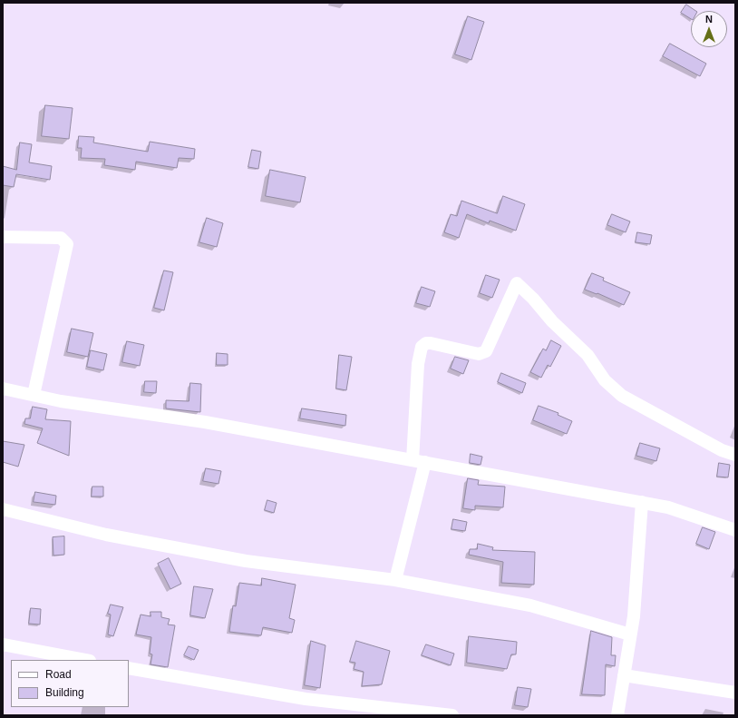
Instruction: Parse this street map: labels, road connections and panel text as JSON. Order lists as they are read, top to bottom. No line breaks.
{"legend":["Road","Building"],"north":"top"}
